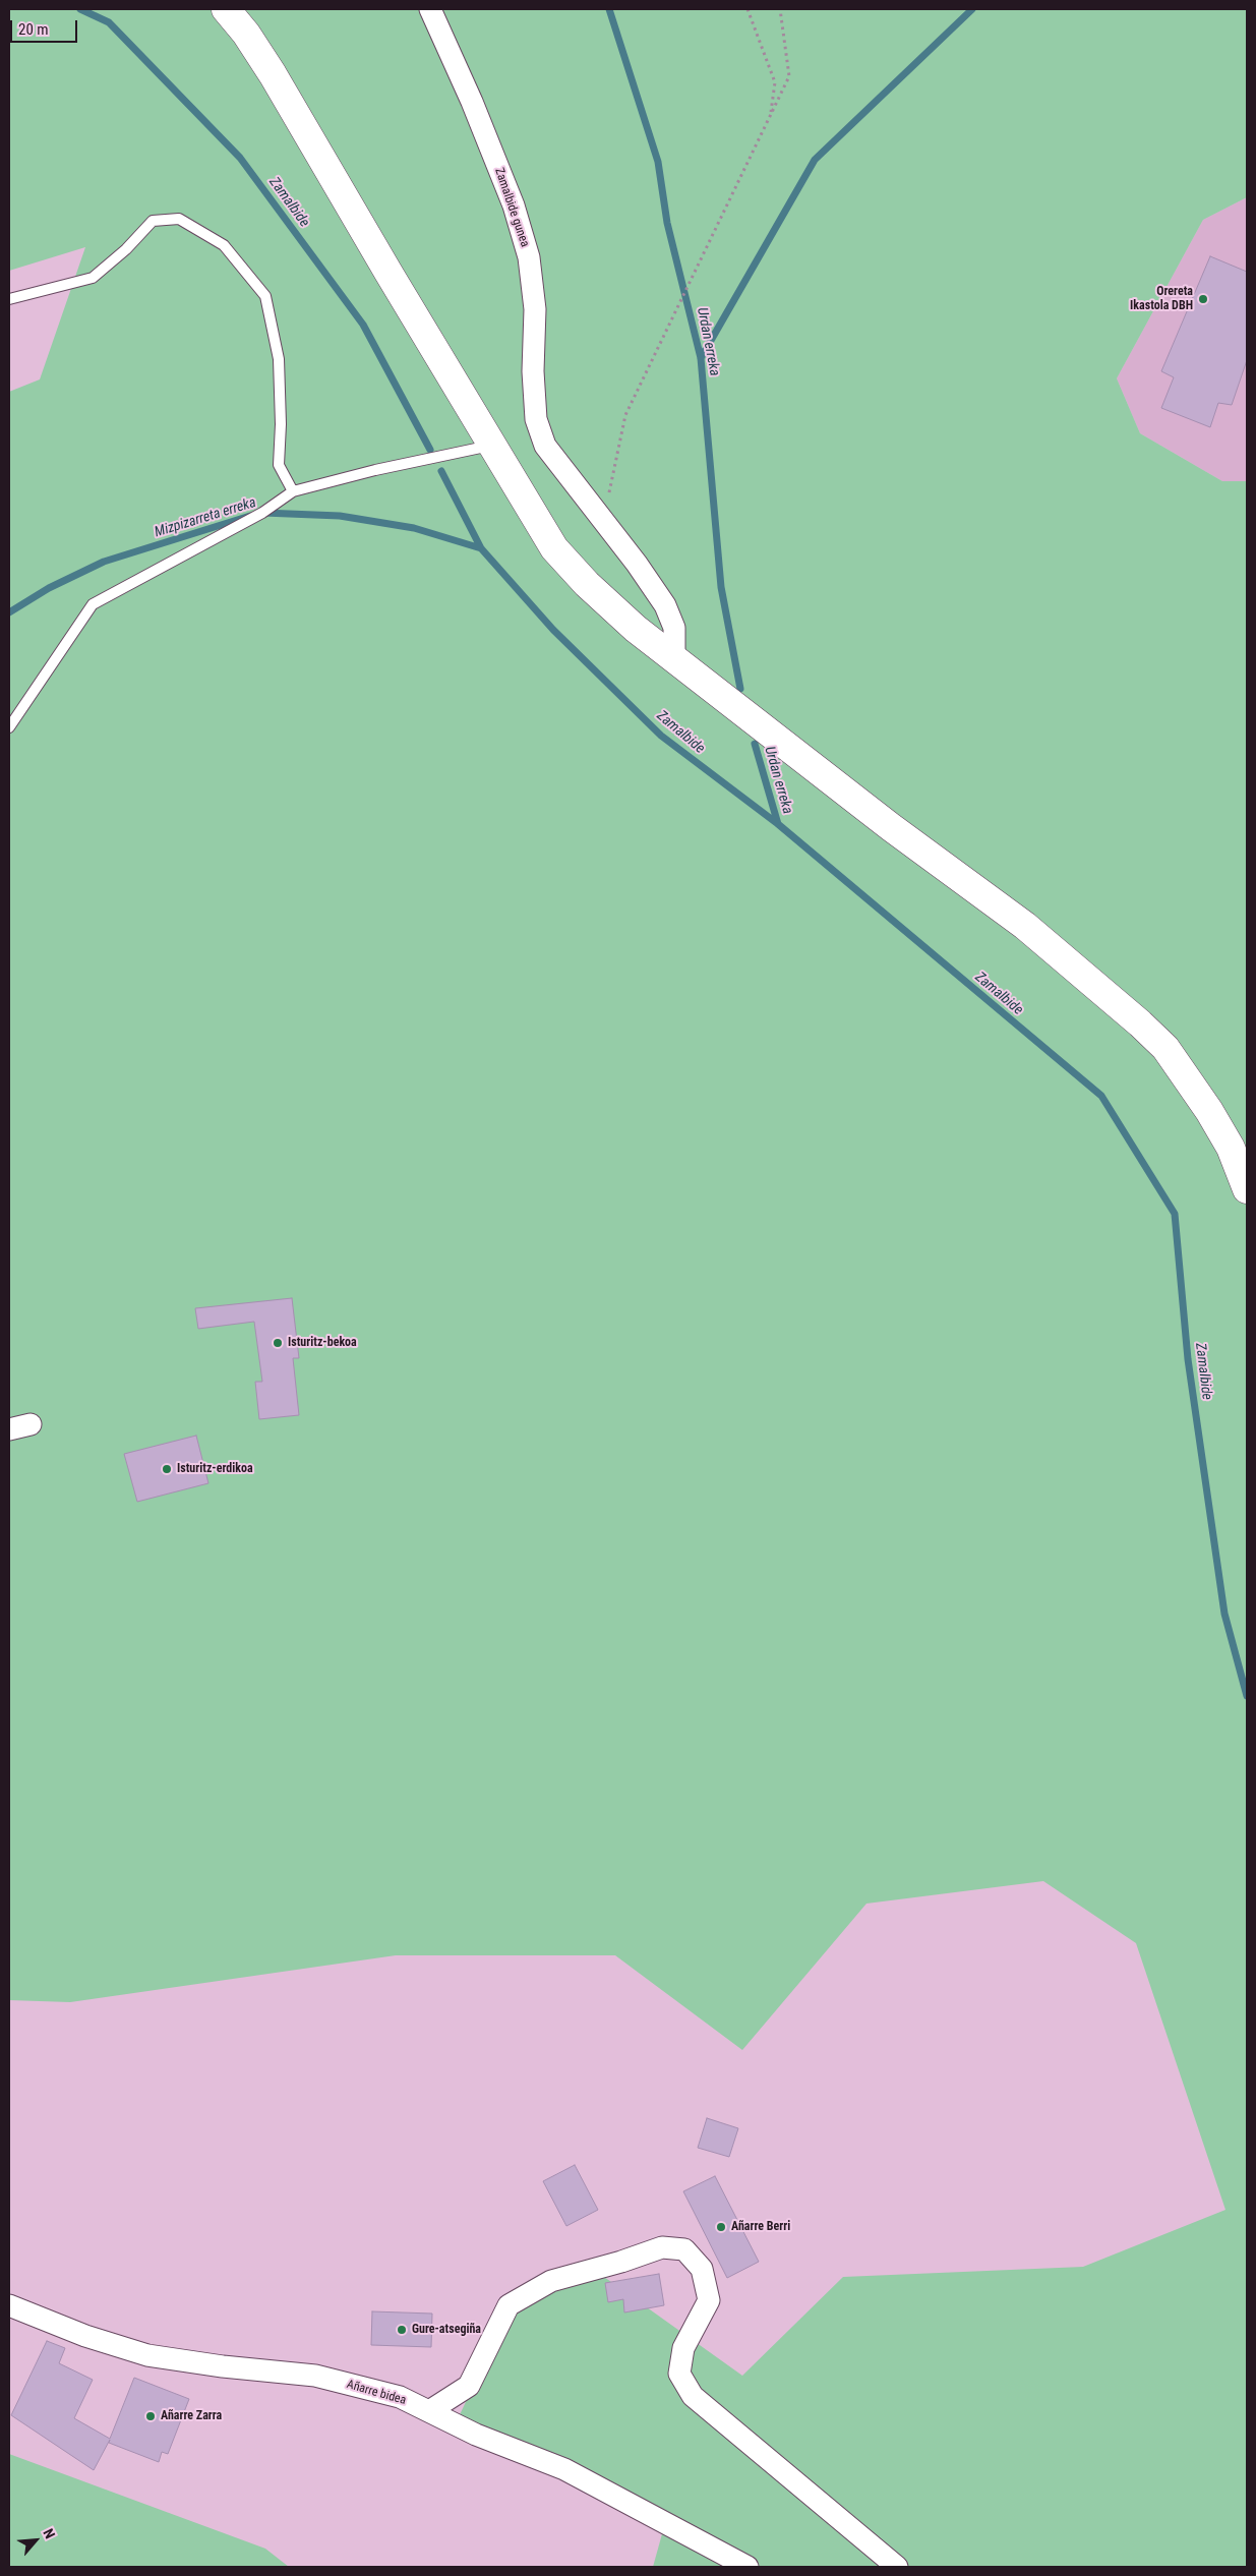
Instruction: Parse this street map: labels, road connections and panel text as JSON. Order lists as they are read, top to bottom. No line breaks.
{"streets":{"street":["Zamalbide gunea","Añarre bidea"]},"water":["Zamalbide","Urdan erreka","Mizpizarreta erreka"],"places":["Orereta Ikastola DBH","Isturitz-bekoa","Isturitz-erdikoa","Añarre Berri","Gure-atsegiña","Añarre Zarra"],"scale_bar":"20 m","north":"top right"}
